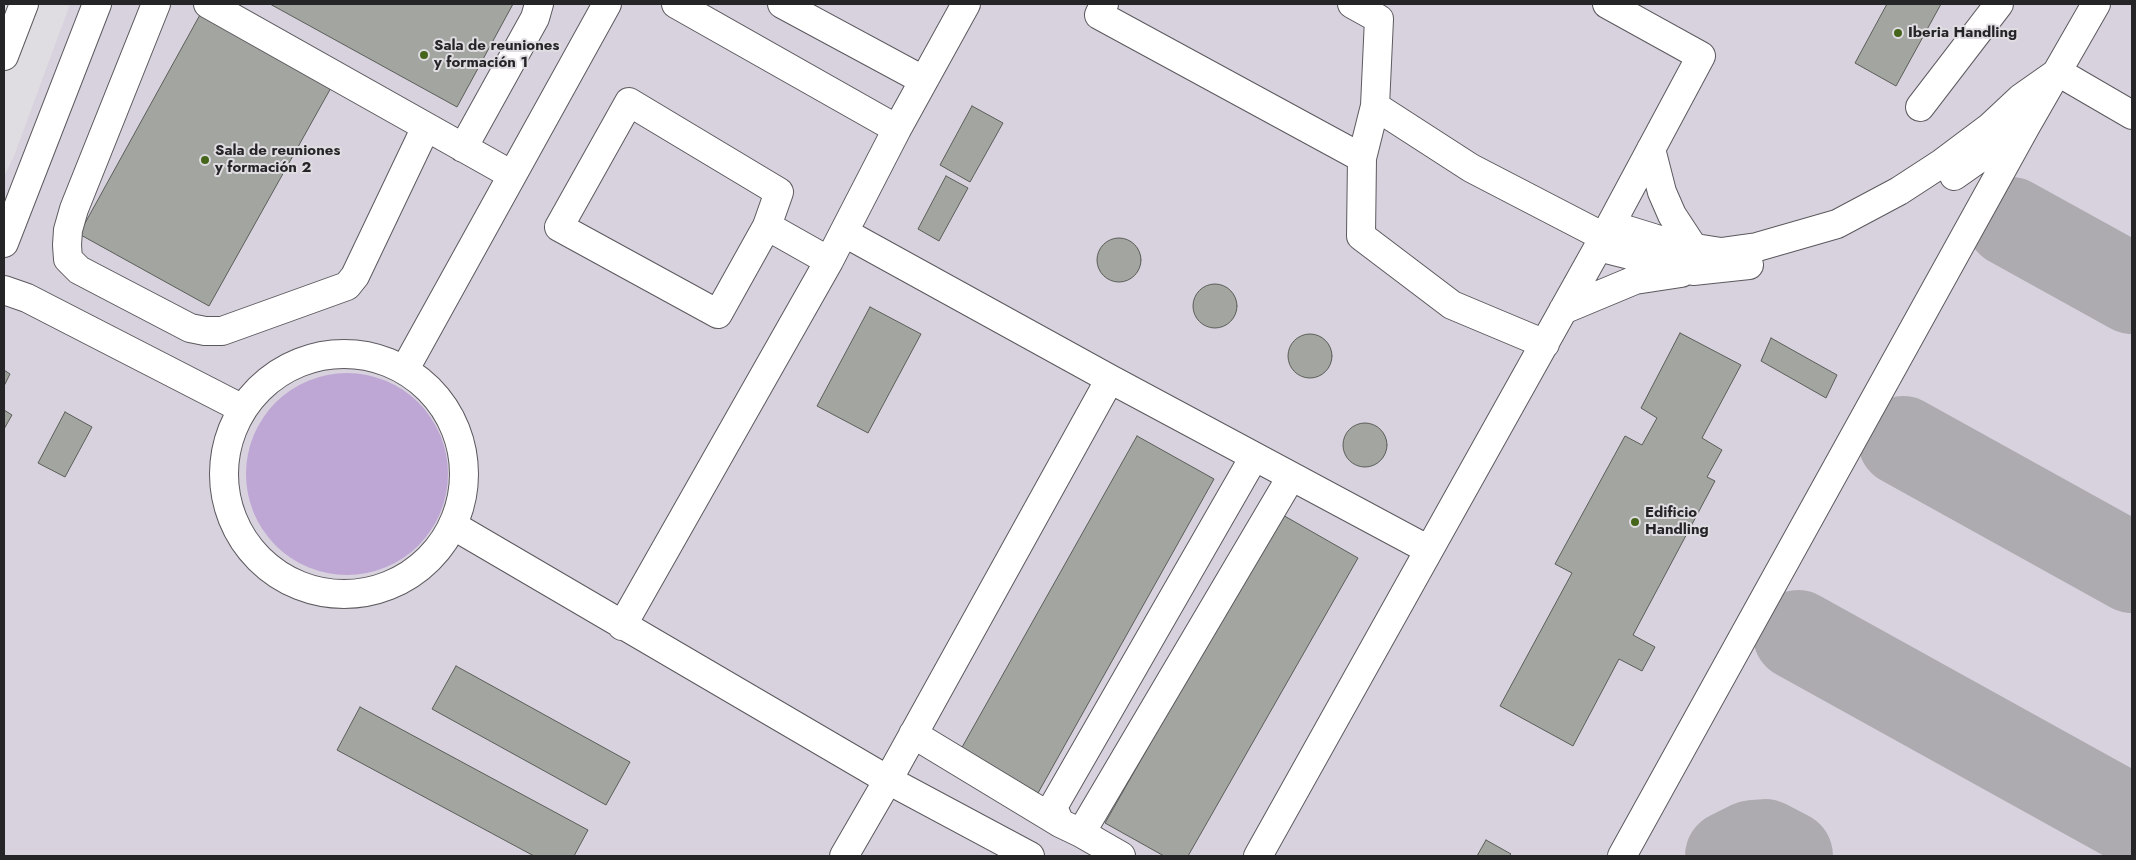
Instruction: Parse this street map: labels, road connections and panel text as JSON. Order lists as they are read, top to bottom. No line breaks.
{"places":["Iberia Handling","Sala de reuniones y formación 1","Sala de reuniones y formación 2","Edificio Handling"]}
